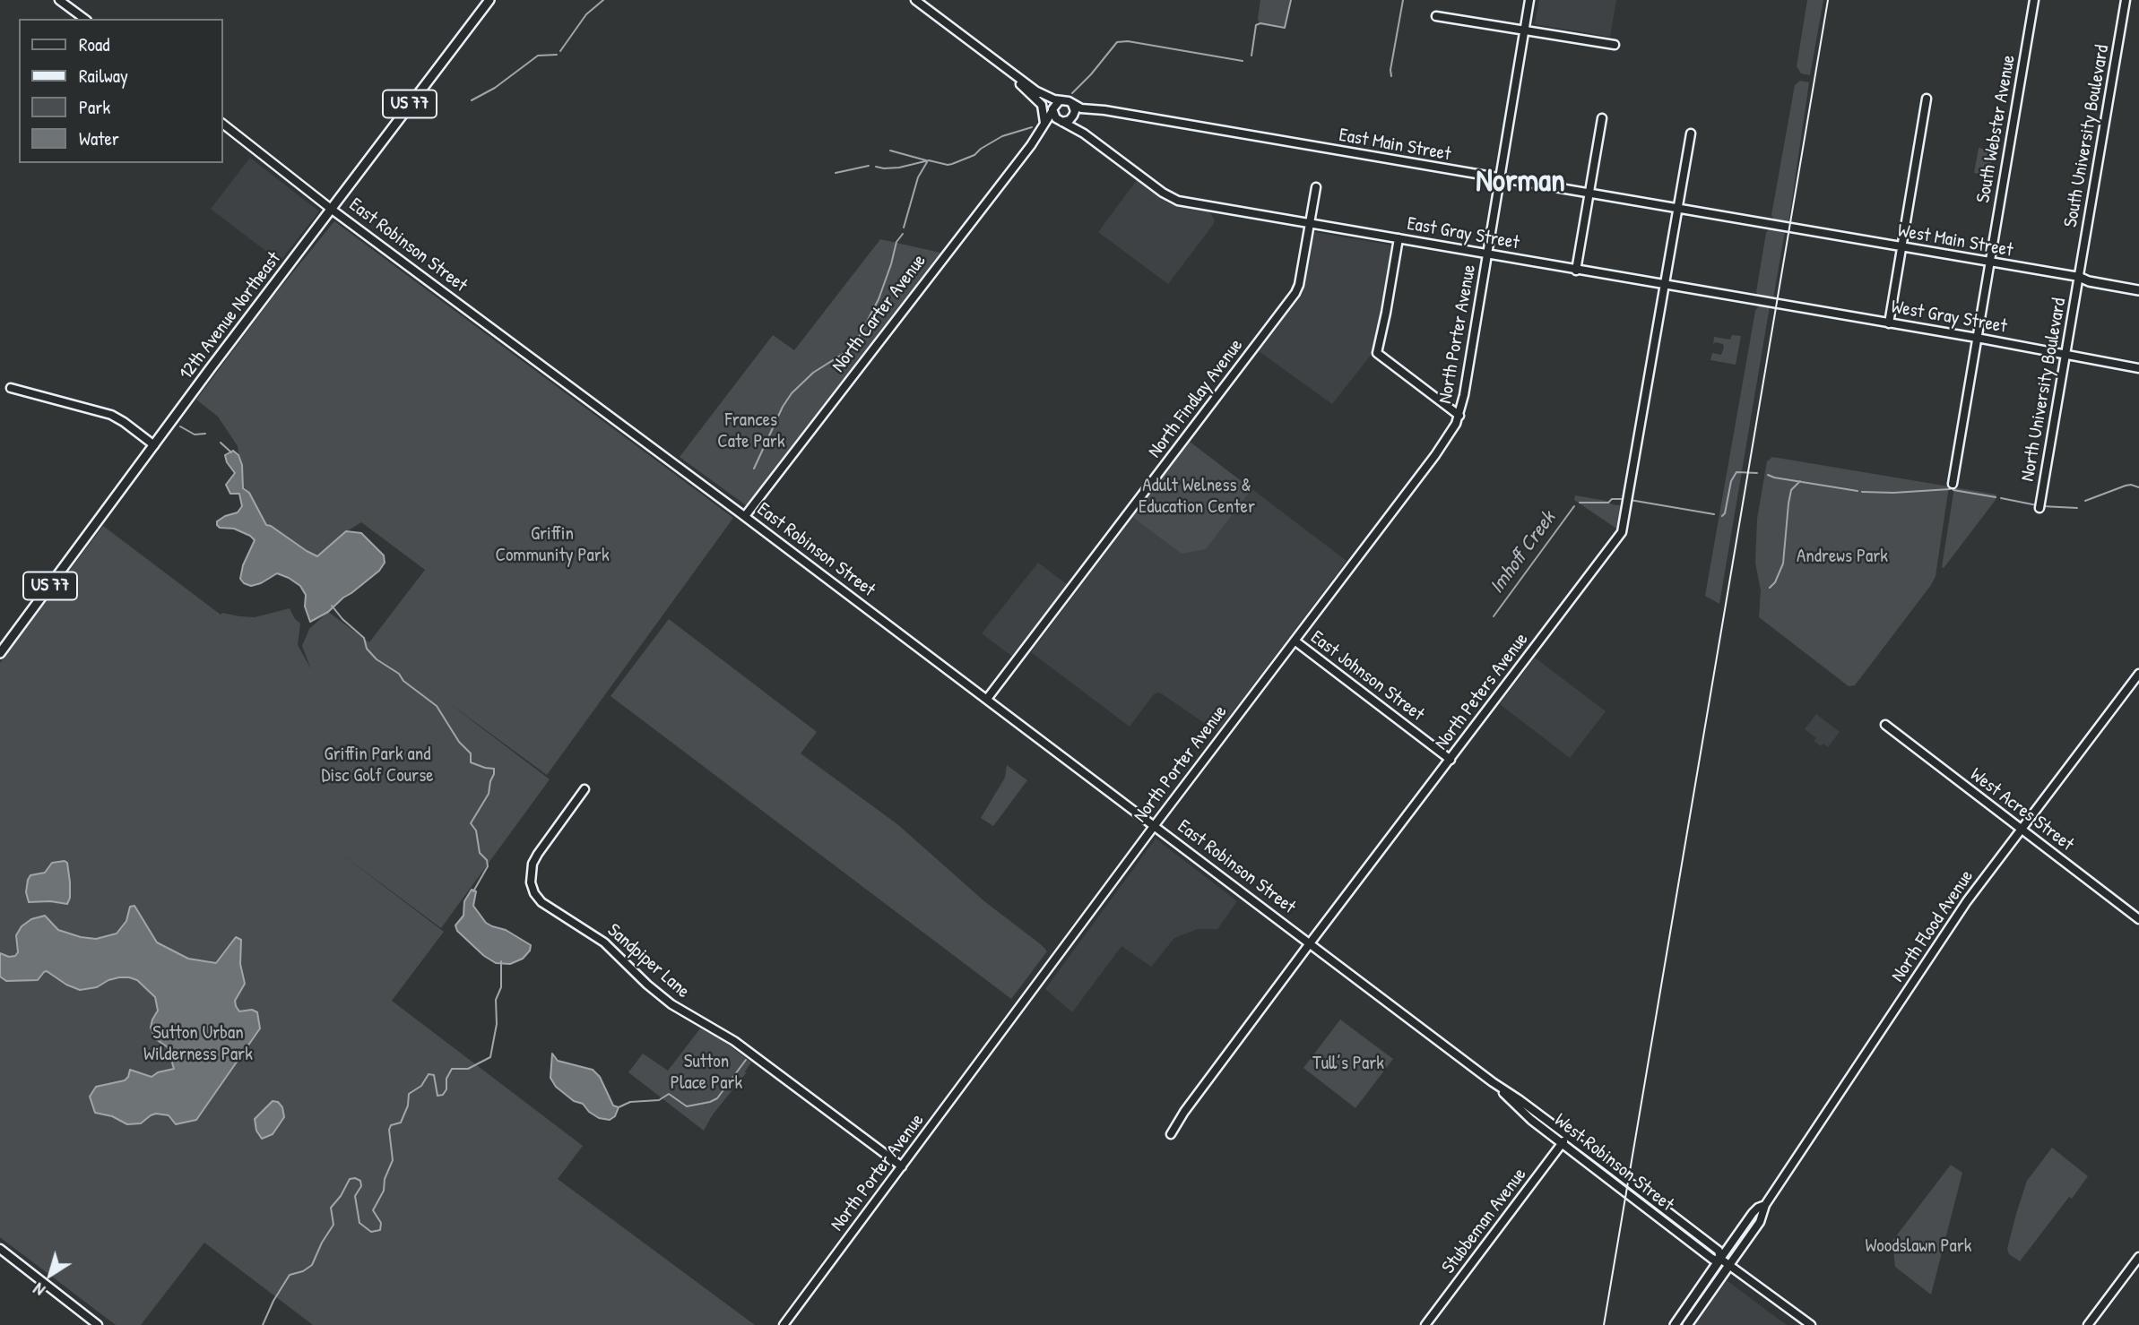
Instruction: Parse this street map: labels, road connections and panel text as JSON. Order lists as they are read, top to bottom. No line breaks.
{"streets":{"main road":["US 77","West Main Street","12th Avenue Northeast","North Flood Avenue"],"street":["South Webster Avenue","South University Boulevard","East Main Street","East Gray Street","East Robinson Street","North Carter Avenue","West Gray Street","North Porter Avenue","North University Boulevard","North Findlay Avenue","East Johnson Street","North Peters Avenue","West Acres Street","Sandpiper Lane","West Robinson Street","Stubbeman Avenue"]},"crossings":[["South Webster Avenue","West Main Street"],["South Webster Avenue","West Gray Street"],["South University Boulevard","West Main Street"],["South University Boulevard","North University Boulevard"],["East Main Street","West Main Street"],["East Main Street","North Carter Avenue"],["East Main Street","North Porter Avenue"],["East Main Street","North Peters Avenue"],["East Gray Street","West Gray Street"],["East Gray Street","North Porter Avenue"],["East Gray Street","North Findlay Avenue"],["East Gray Street","North Peters Avenue"],["West Main Street","North University Boulevard"],["East Robinson Street","North Carter Avenue"],["East Robinson Street","12th Avenue Northeast"],["East Robinson Street","North Porter Avenue"],["East Robinson Street","North Findlay Avenue"],["East Robinson Street","North Peters Avenue"],["East Robinson Street","West Robinson Street"],["West Gray Street","North University Boulevard"],["North Porter Avenue","East Johnson Street"],["North Porter Avenue","Sandpiper Lane"],["East Johnson Street","North Peters Avenue"],["West Acres Street","North Flood Avenue"],["North Flood Avenue","West Robinson Street"],["West Robinson Street","Stubbeman Avenue"]],"districts":["Norman"],"water":["Imhoff Creek"],"parks":["Frances Cate Park","Adult Welness & Education Center","Griffin Community Park","Andrews Park","Griffin Park and Disc Golf Course","Sutton Urban Wilderness Park","Sutton Place Park","Tull’s Park","Woodslawn Park"],"legend":["Road","Railway","Park","Water"],"north":"bottom left"}
